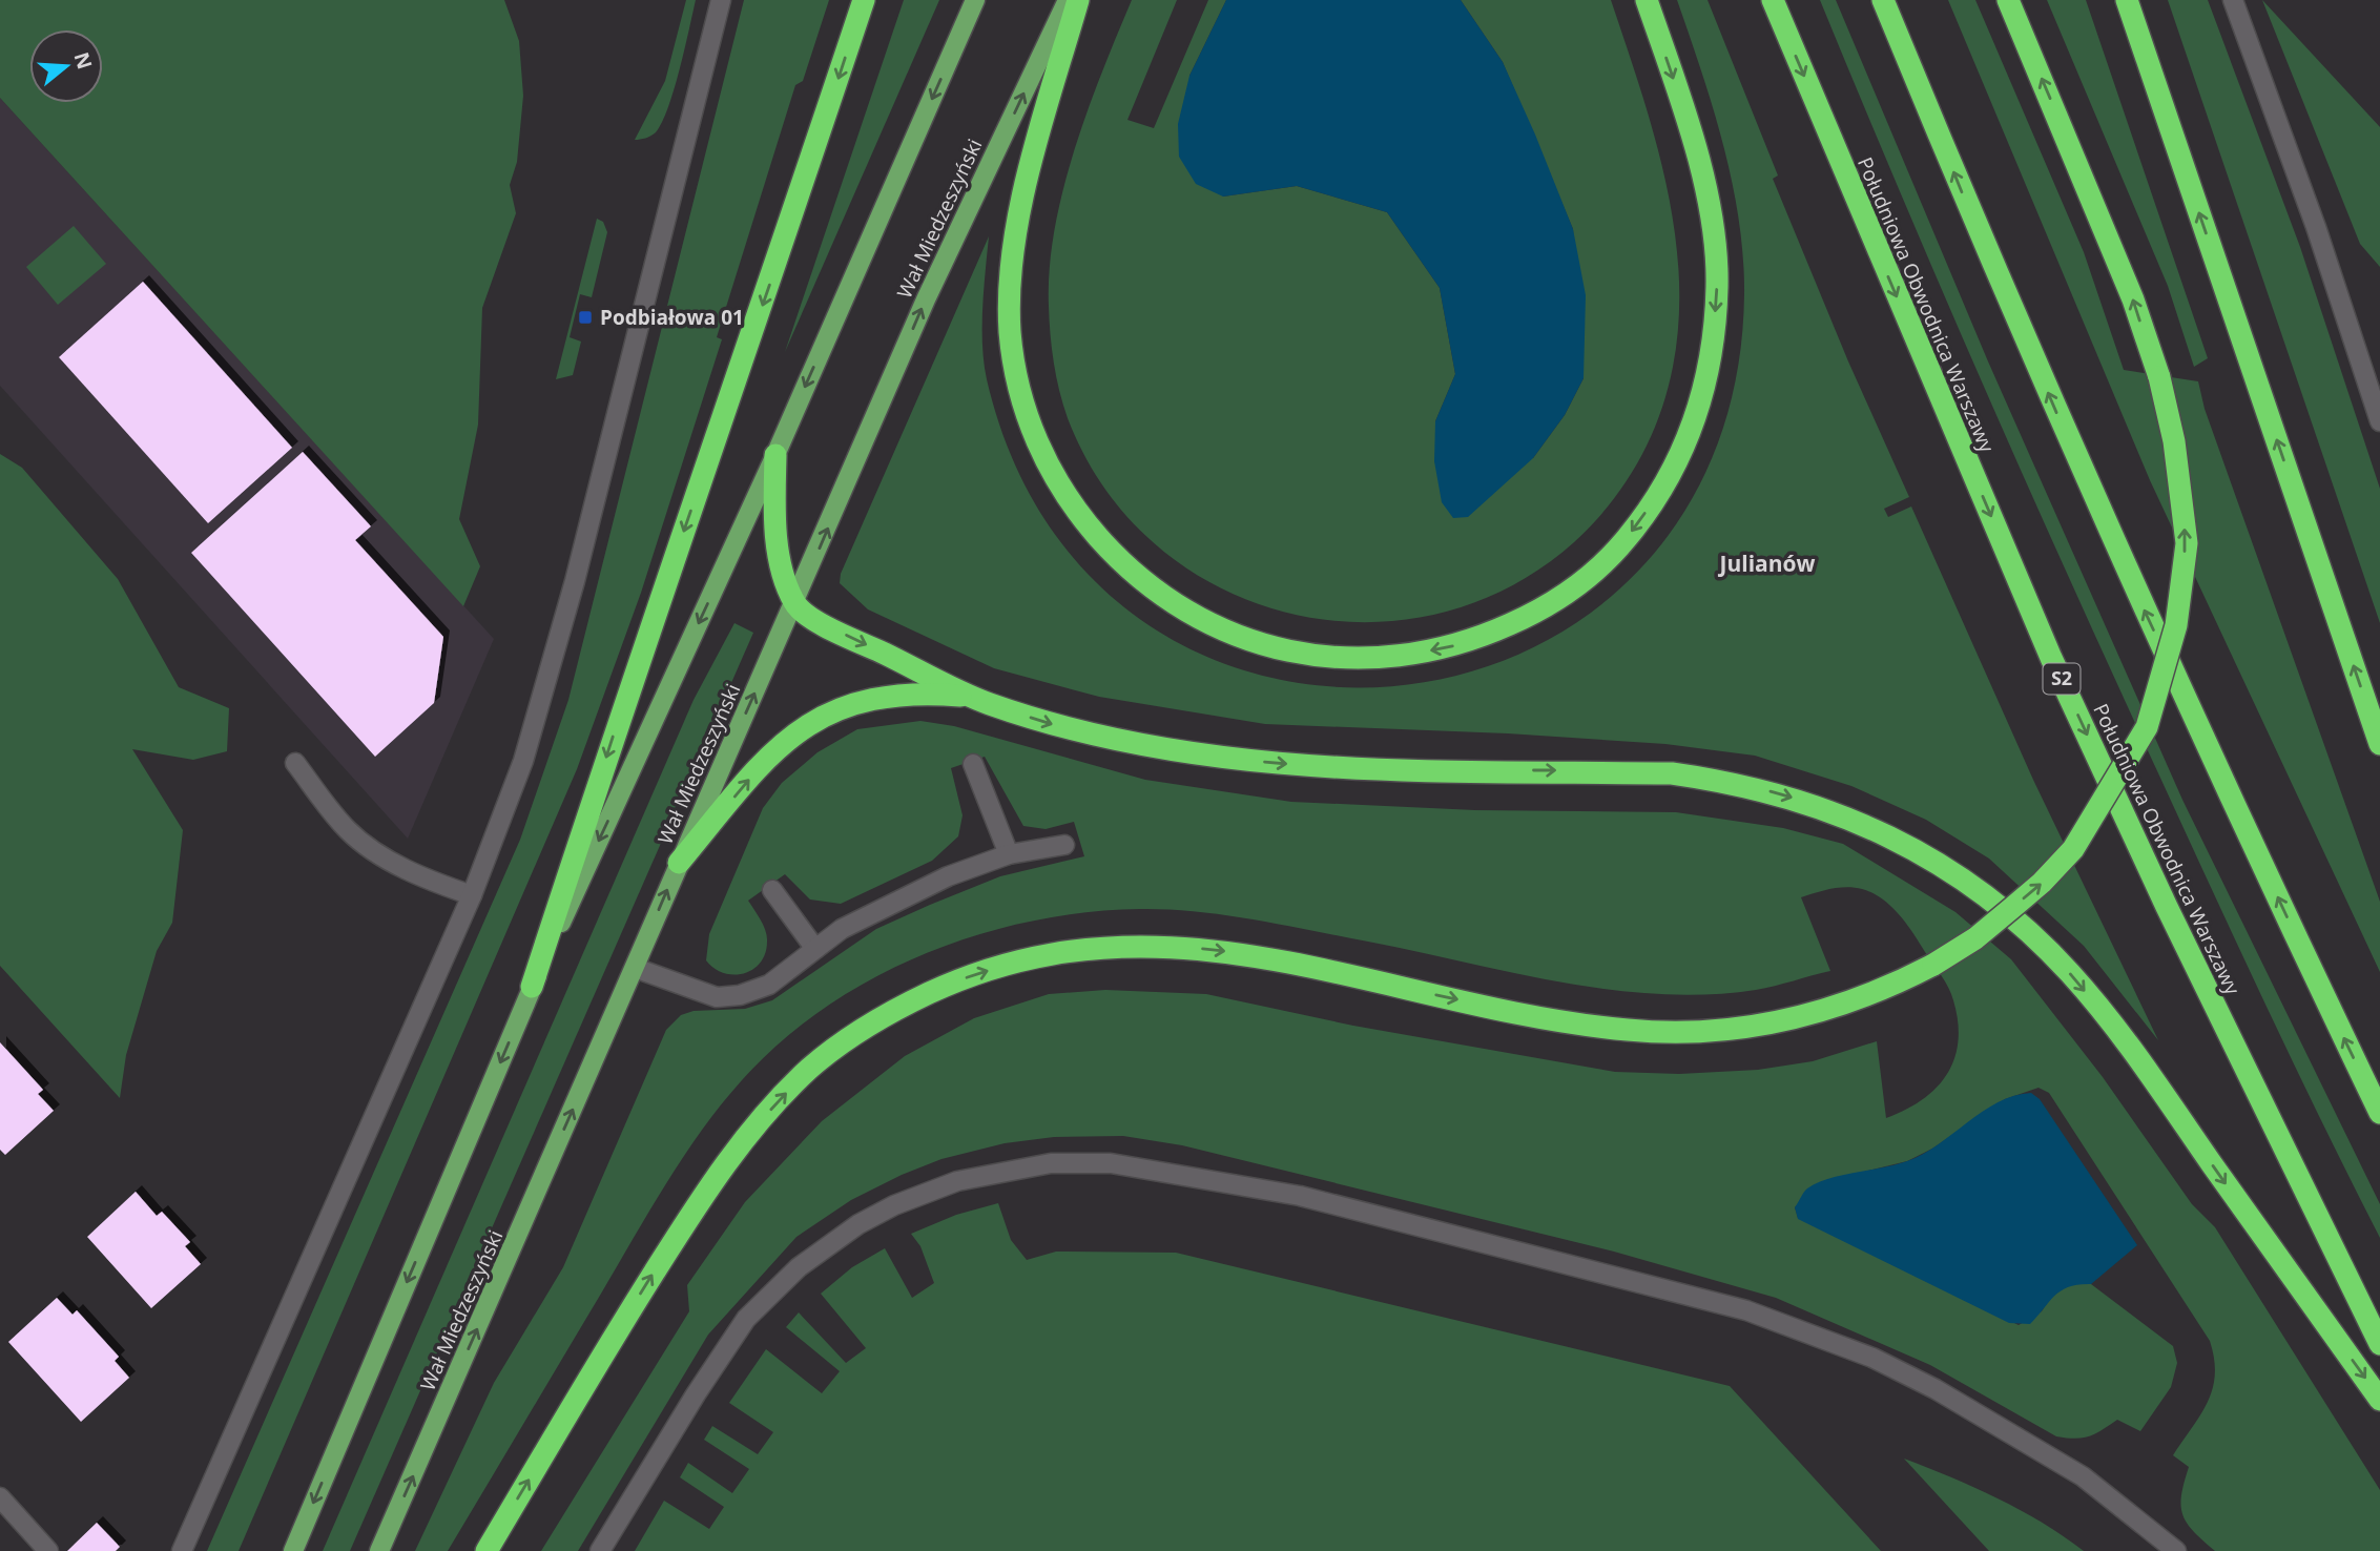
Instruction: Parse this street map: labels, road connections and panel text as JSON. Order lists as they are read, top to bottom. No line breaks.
{"streets":{"highway":["Południowa Obwodnica Warszawy","S2"],"main road":["Wał Miedzeszyński"]},"districts":["Julianów"],"places":{"transit":["Podbiałowa 01"]},"north":"right"}
